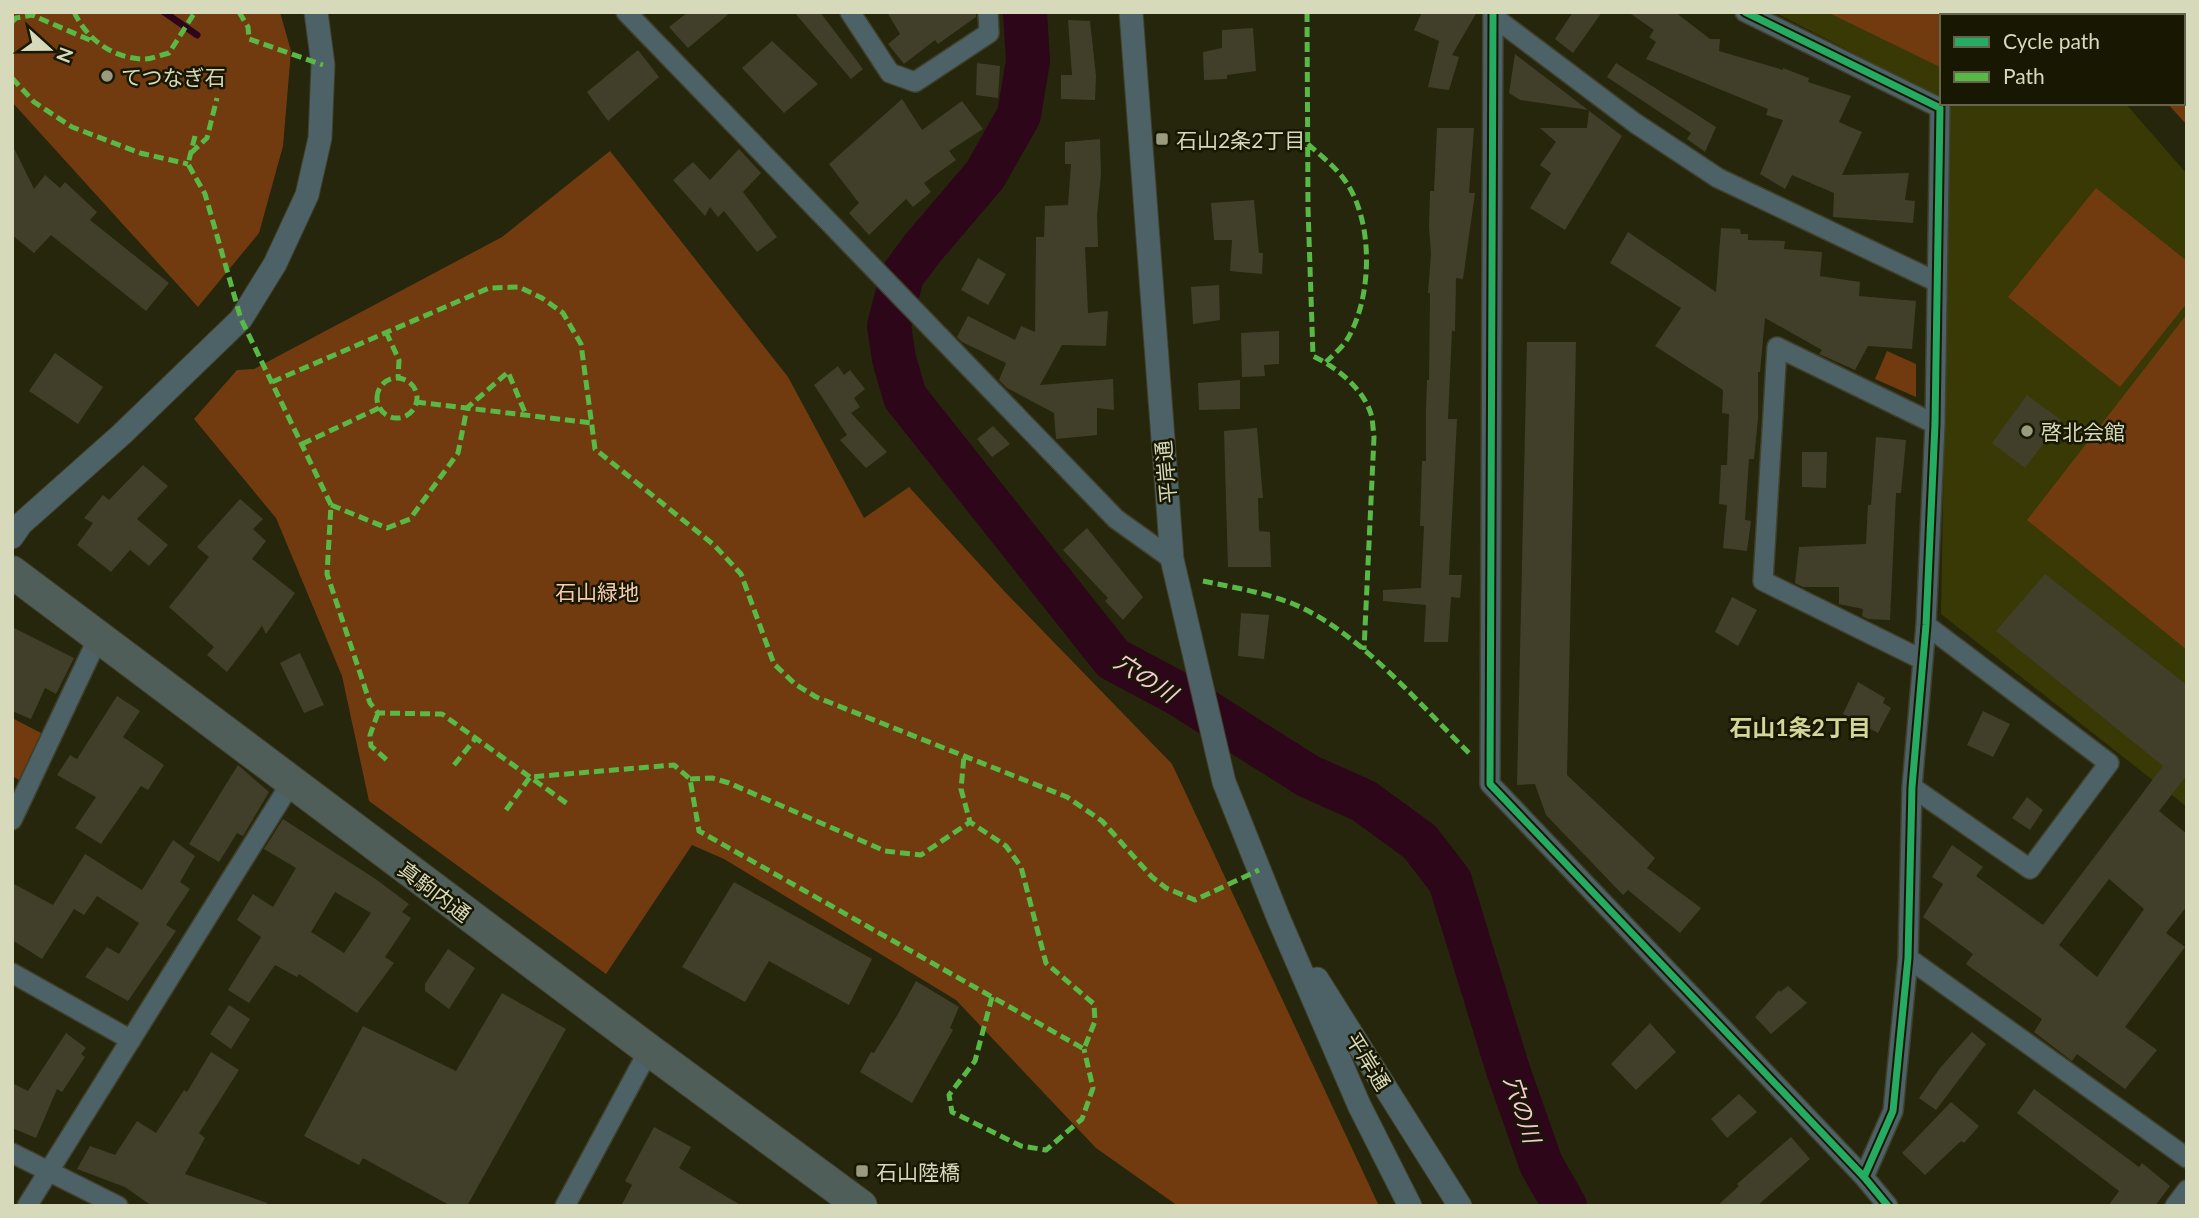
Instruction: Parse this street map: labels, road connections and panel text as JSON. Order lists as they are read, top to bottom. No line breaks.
{"streets":{"highway":["真駒内通"],"street":["平岸通"]},"districts":["石山1条2丁目"],"water":["穴の川"],"parks":["石山緑地"],"places":{"other":["てつなぎ石","啓北会館"],"transit":["石山2条2丁目","石山陸橋"]},"legend":["Cycle path","Path"],"north":"right"}
